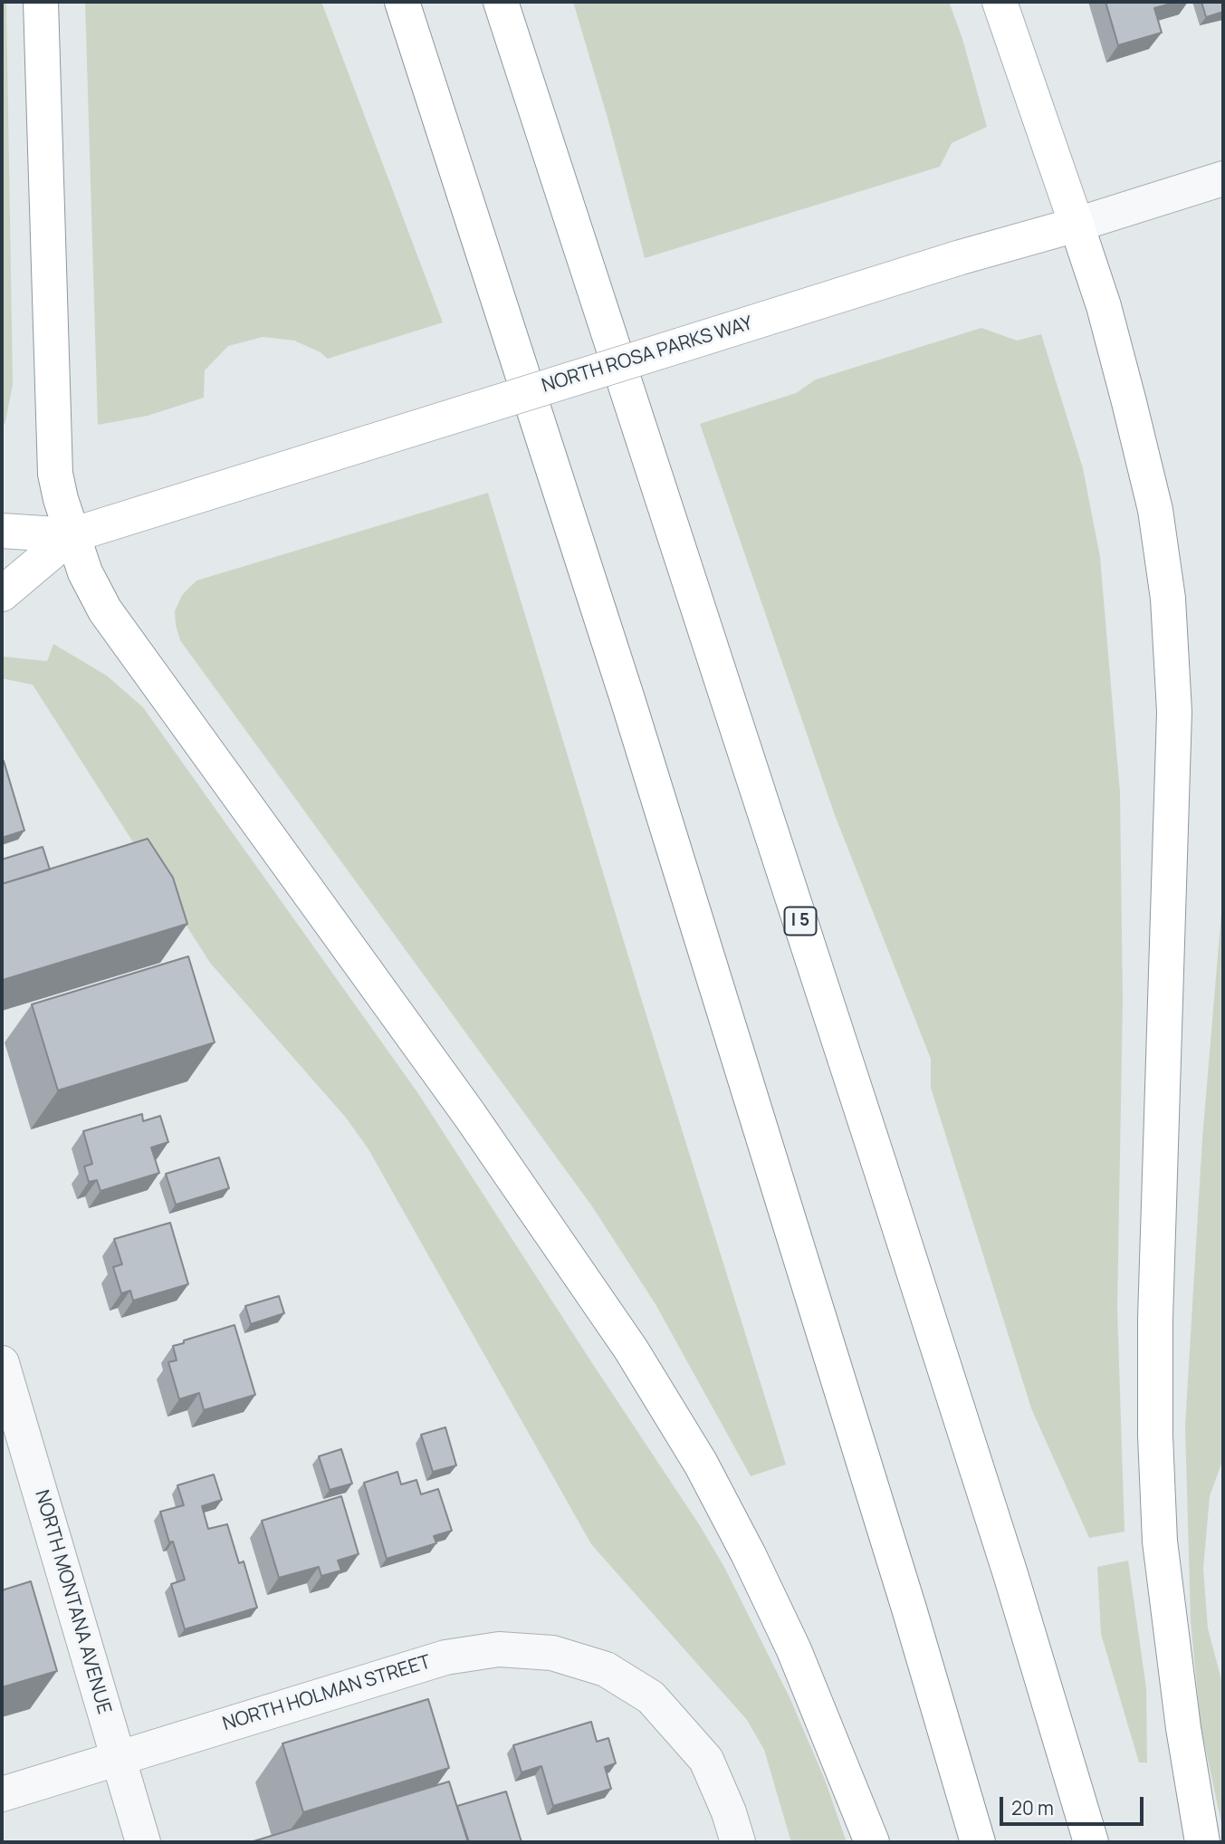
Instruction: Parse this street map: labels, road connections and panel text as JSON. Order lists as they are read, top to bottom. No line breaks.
{"streets":{"main road":["NORTH ROSA PARKS WAY","I 5"],"street":["NORTH MONTANA AVENUE","NORTH HOLMAN STREET"]},"crossings":[["NORTH MONTANA AVENUE","NORTH HOLMAN STREET"]],"scale_bar":"20 m"}
